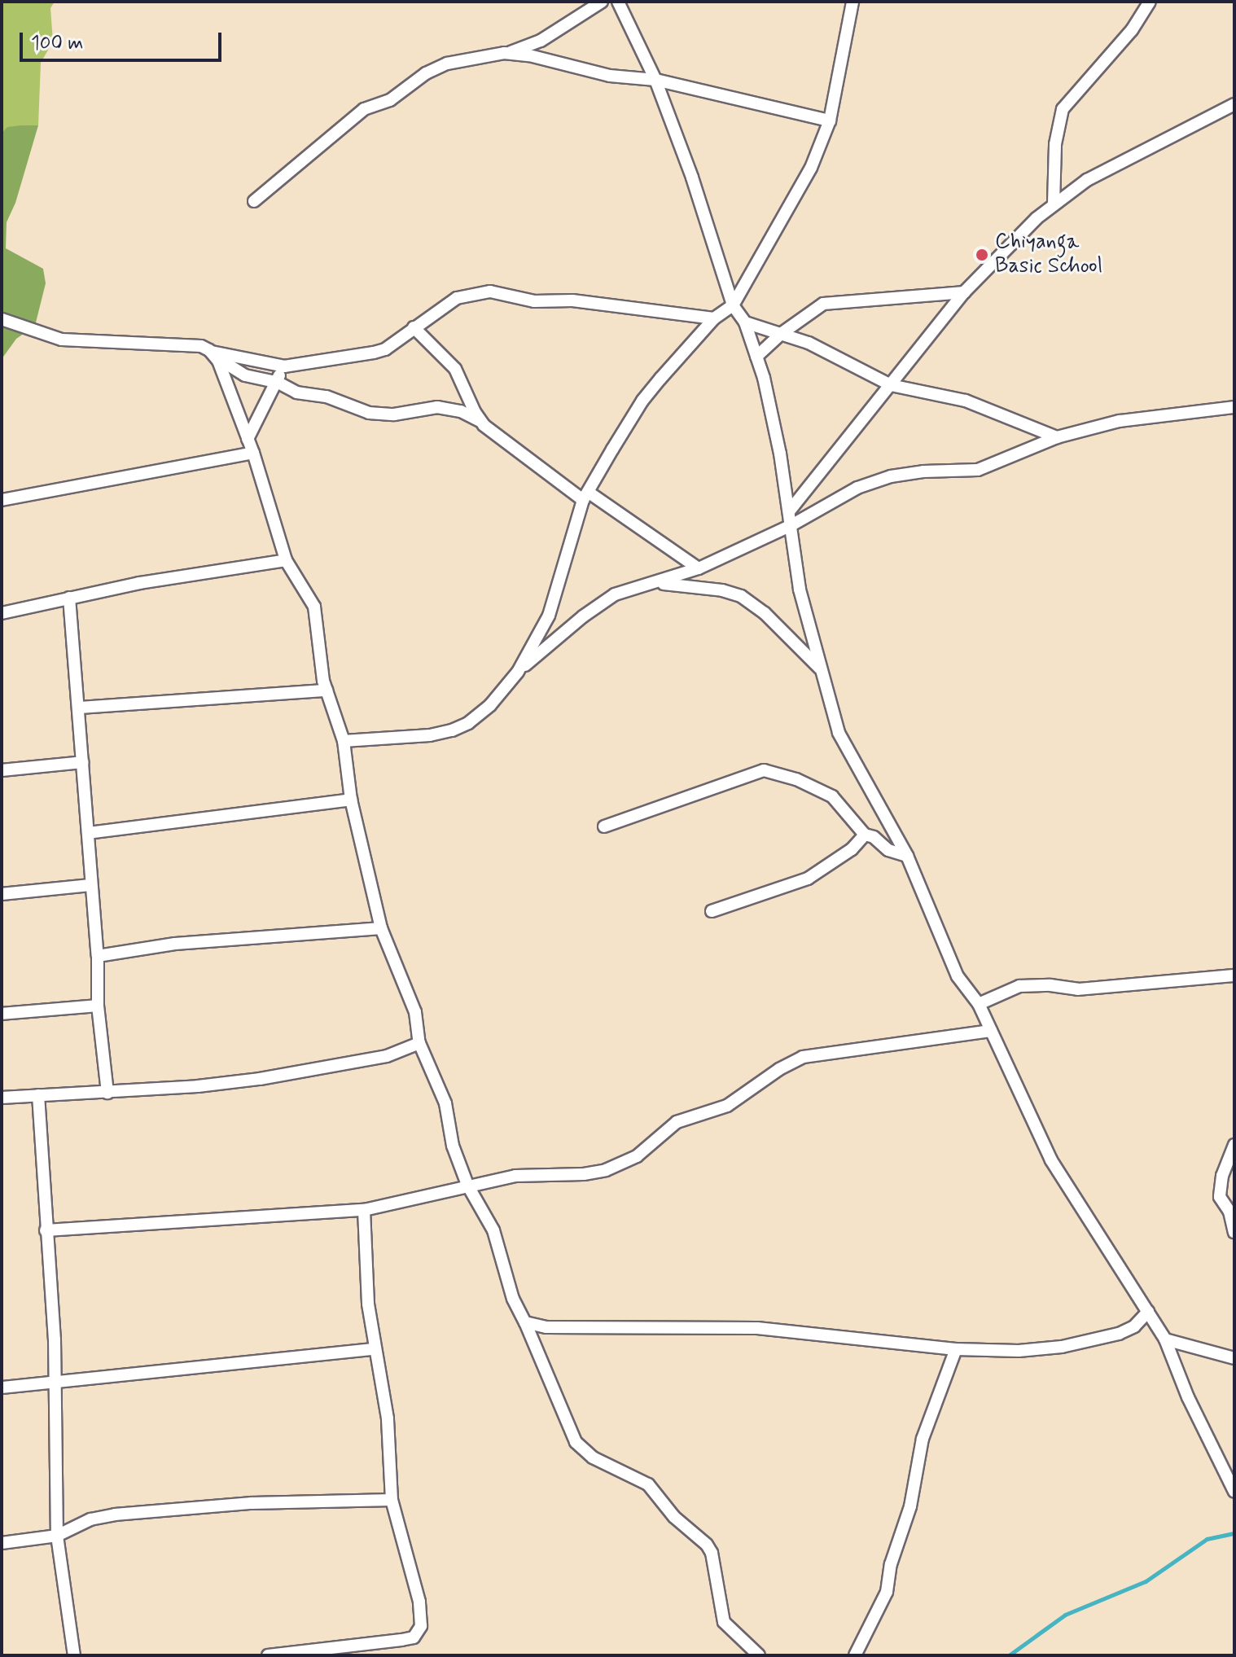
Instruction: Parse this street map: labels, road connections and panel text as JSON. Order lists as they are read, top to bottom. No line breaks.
{"places":["Chiyanga Basic School"],"scale_bar":"100 m"}
